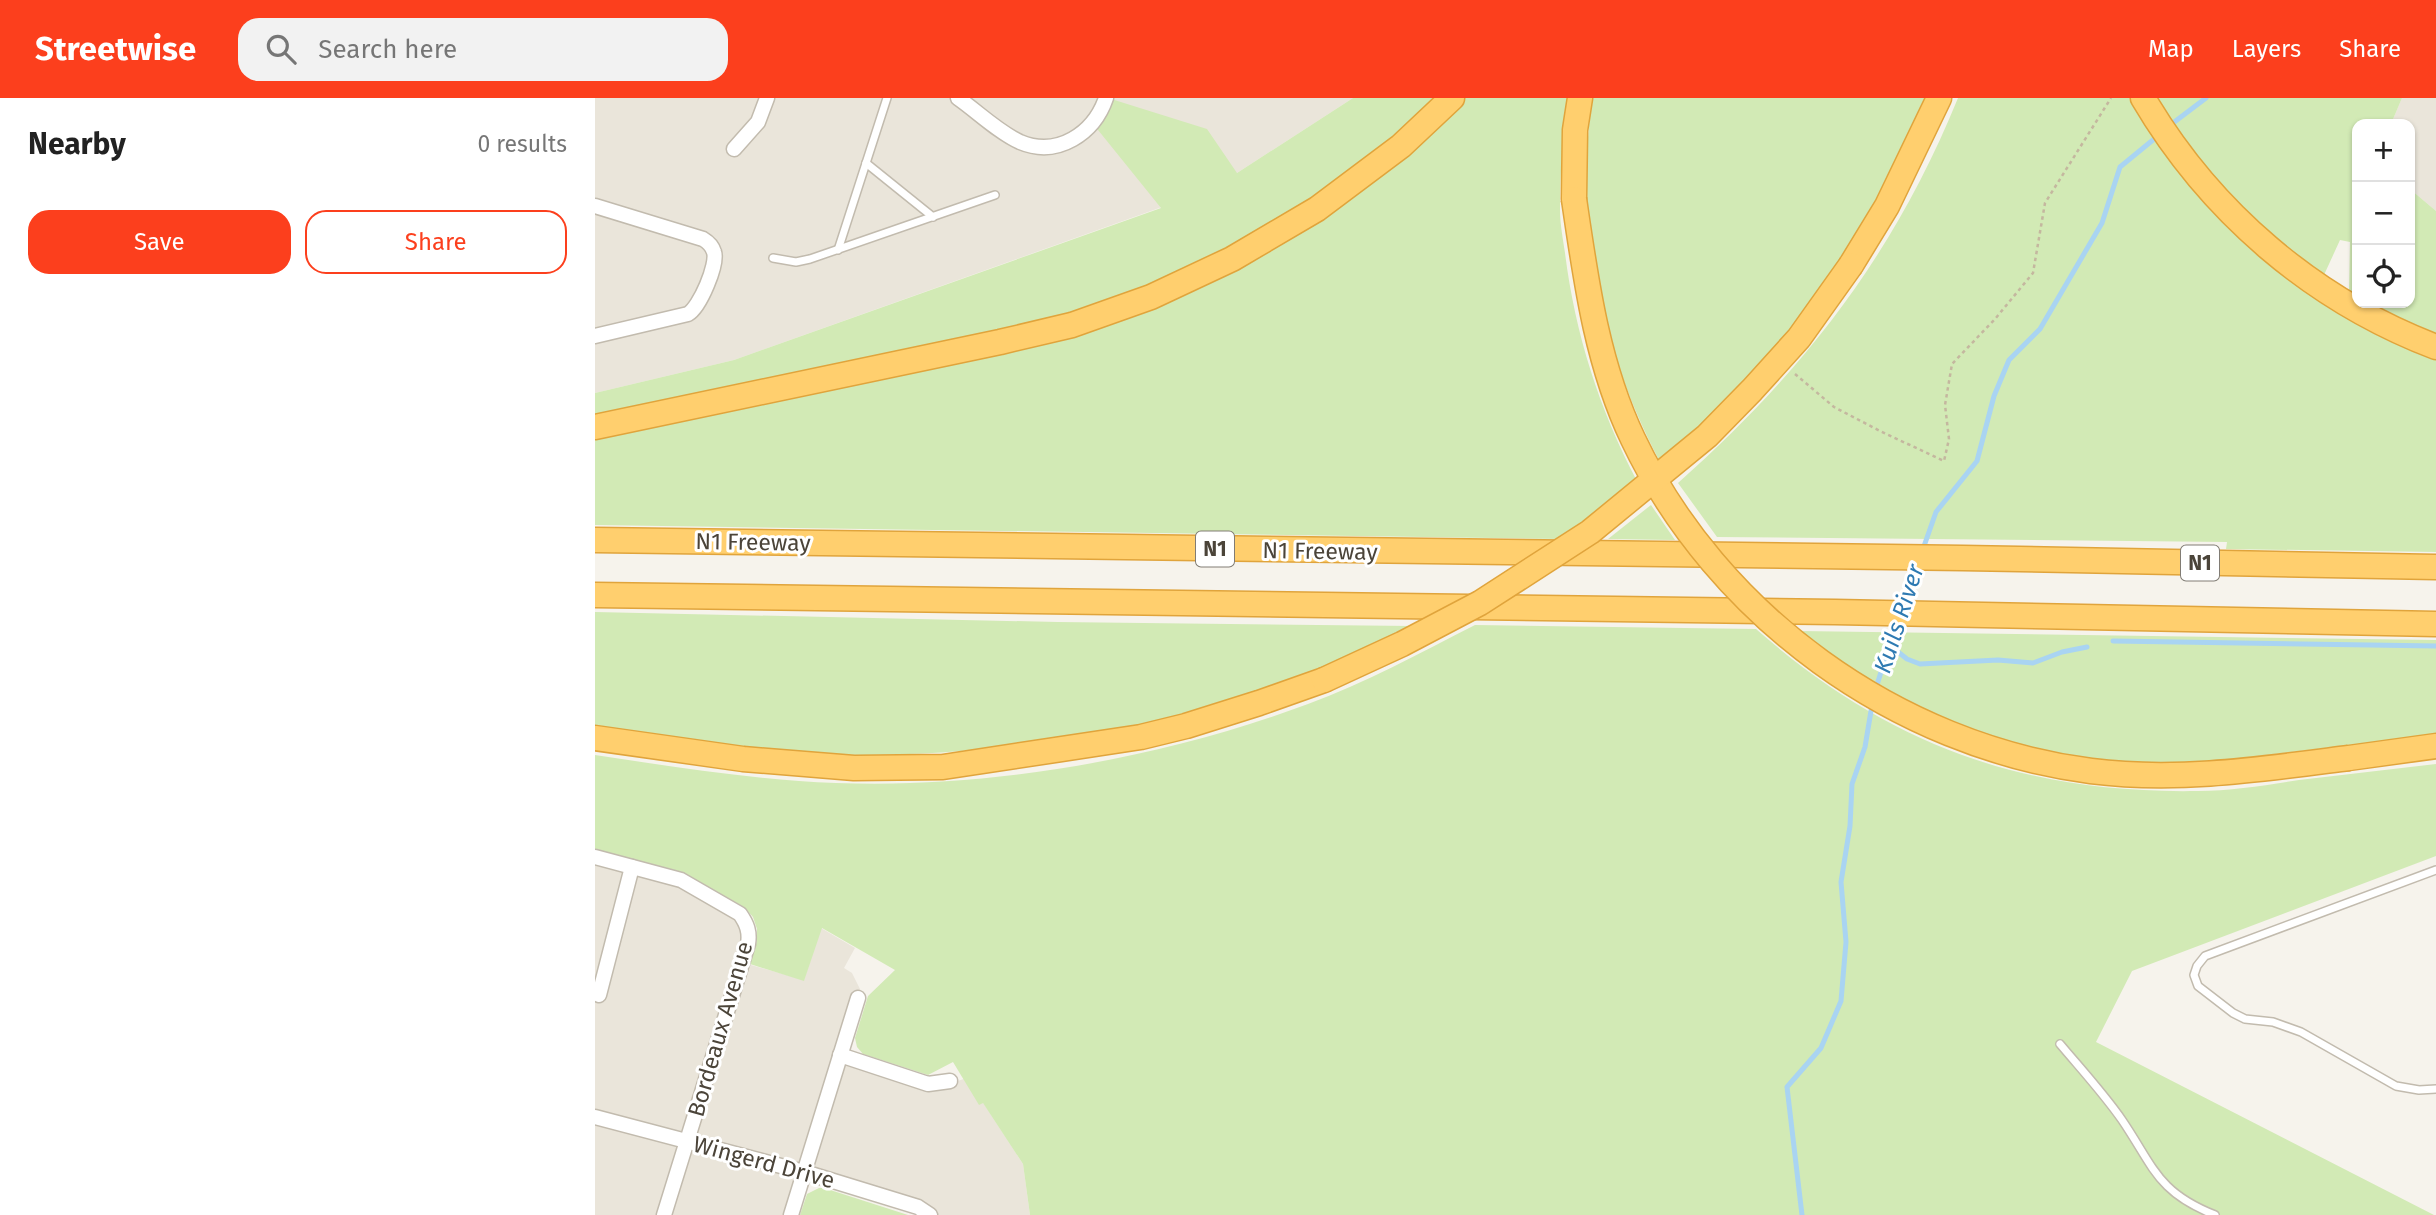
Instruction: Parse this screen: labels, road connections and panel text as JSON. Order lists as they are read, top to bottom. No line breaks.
{"streets":{"highway":["N1 Freeway","N1"],"street":["Bordeaux Avenue","Wingerd Drive"]},"crossings":[["Bordeaux Avenue","Wingerd Drive"]],"water":["Kuils River"],"page":{"header":"Streetwise","search":"Search here","nav":["Map","Layers","Share"],"heading":["Nearby","0 results"],"map_buttons":["+","−"],"buttons":["Save","Share"]}}
